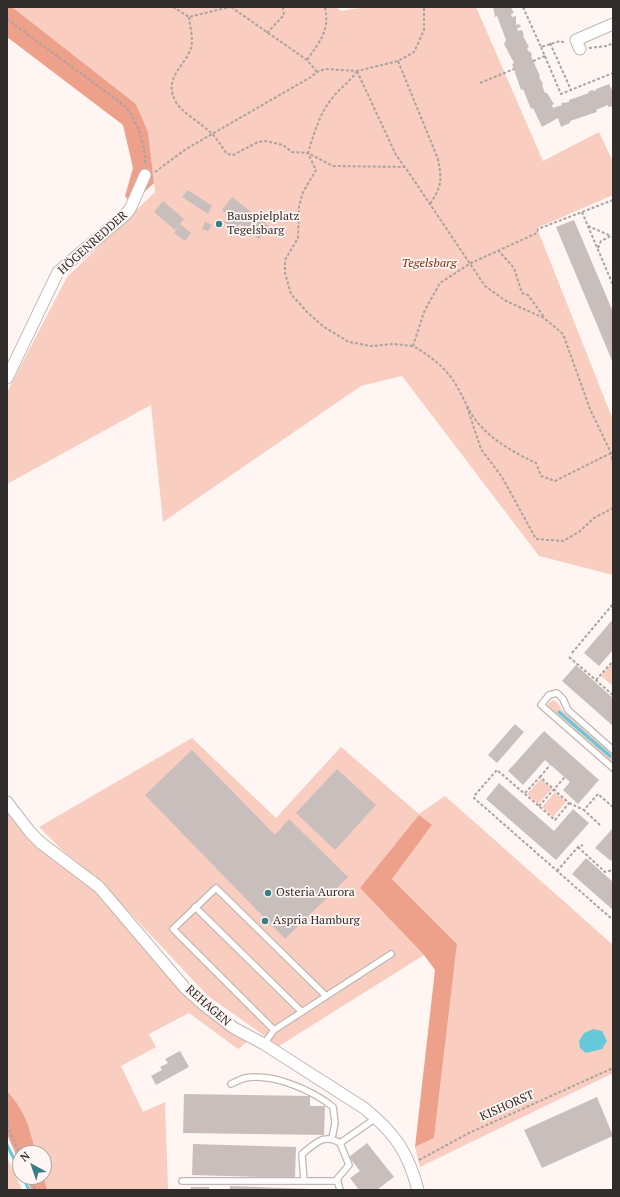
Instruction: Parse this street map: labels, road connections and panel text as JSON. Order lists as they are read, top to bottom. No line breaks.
{"streets":{"street":["HÖGENREDDER","REHAGEN"],"path":["KISHORST"]},"crossings":[["REHAGEN","KISHORST"]],"parks":["Tegelsbarg"],"places":["Bauspielplatz Tegelsbarg","Osteria Aurora","Aspria Hamburg"],"north":"top left"}
